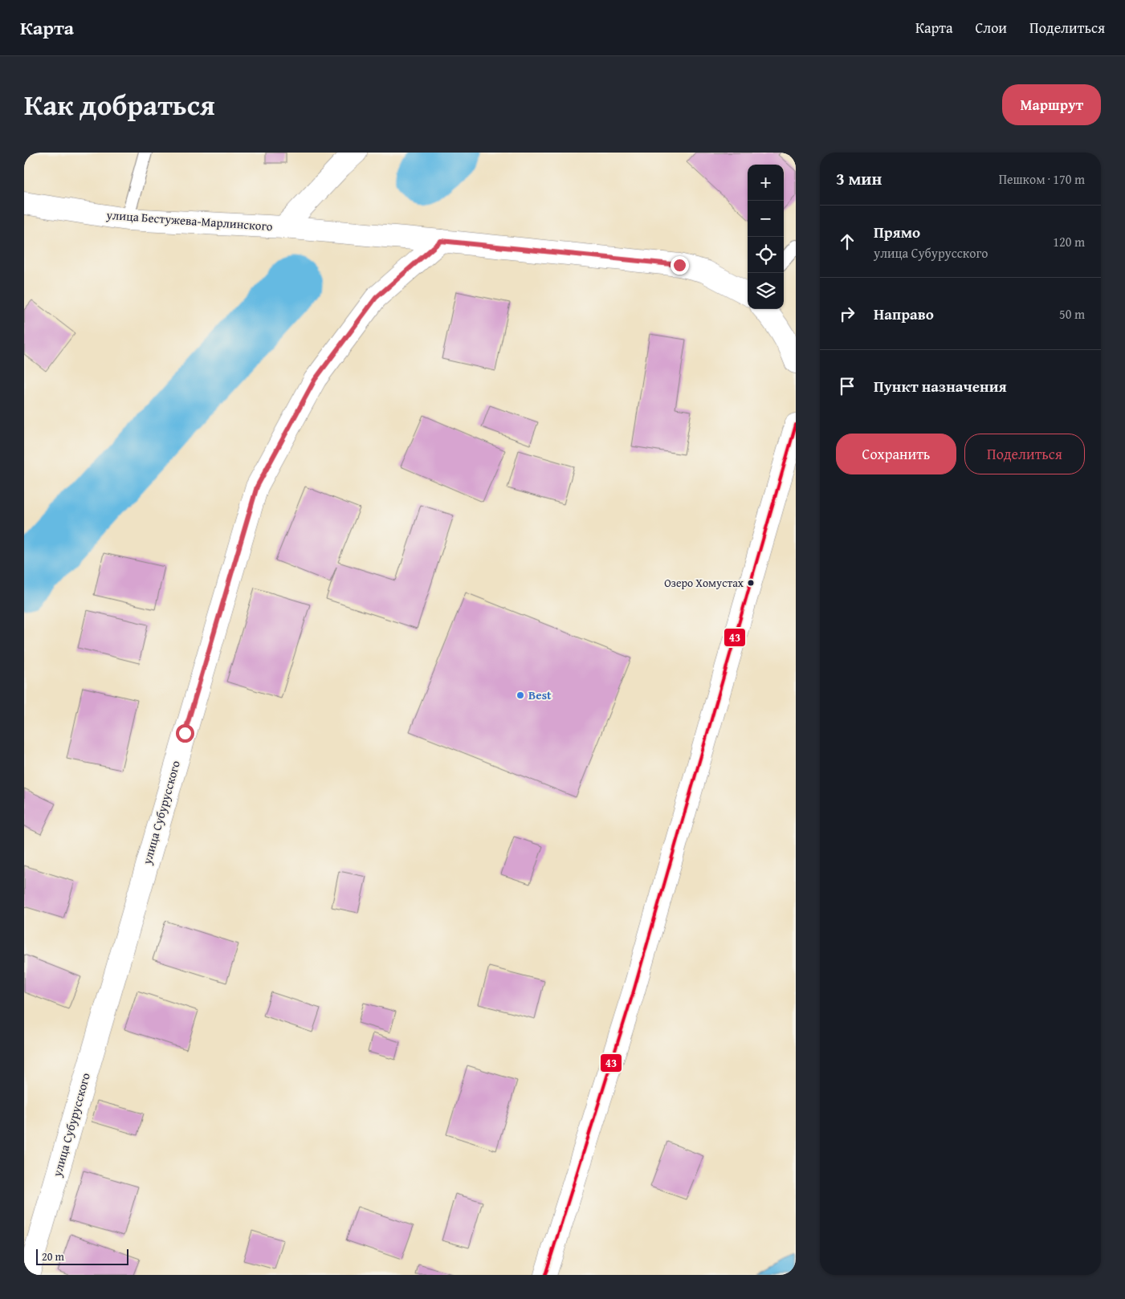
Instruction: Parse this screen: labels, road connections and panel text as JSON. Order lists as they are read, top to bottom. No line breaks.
{"streets":{"street":["улица Бестужева-Марлинского","улица Субурусского"]},"crossings":[["улица Бестужева-Марлинского","улица Субурусского"]],"places":["Озеро Хомустах","Best"],"lines":["transit line 43"],"scale_bar":"20 m","page":{"header":"Карта","nav":["Карта","Слои","Поделиться"],"title":"Как добраться","buttons":["Маршрут",["Сохранить","Поделиться"]],"heading":["3 мин","Пешком · 170 m"],"map_buttons":["+","−"],"list":[["Прямо","улица Субурусского","120 m"],["Направо","50 m"],"Пункт назначения"],"scale":"20 m"}}
